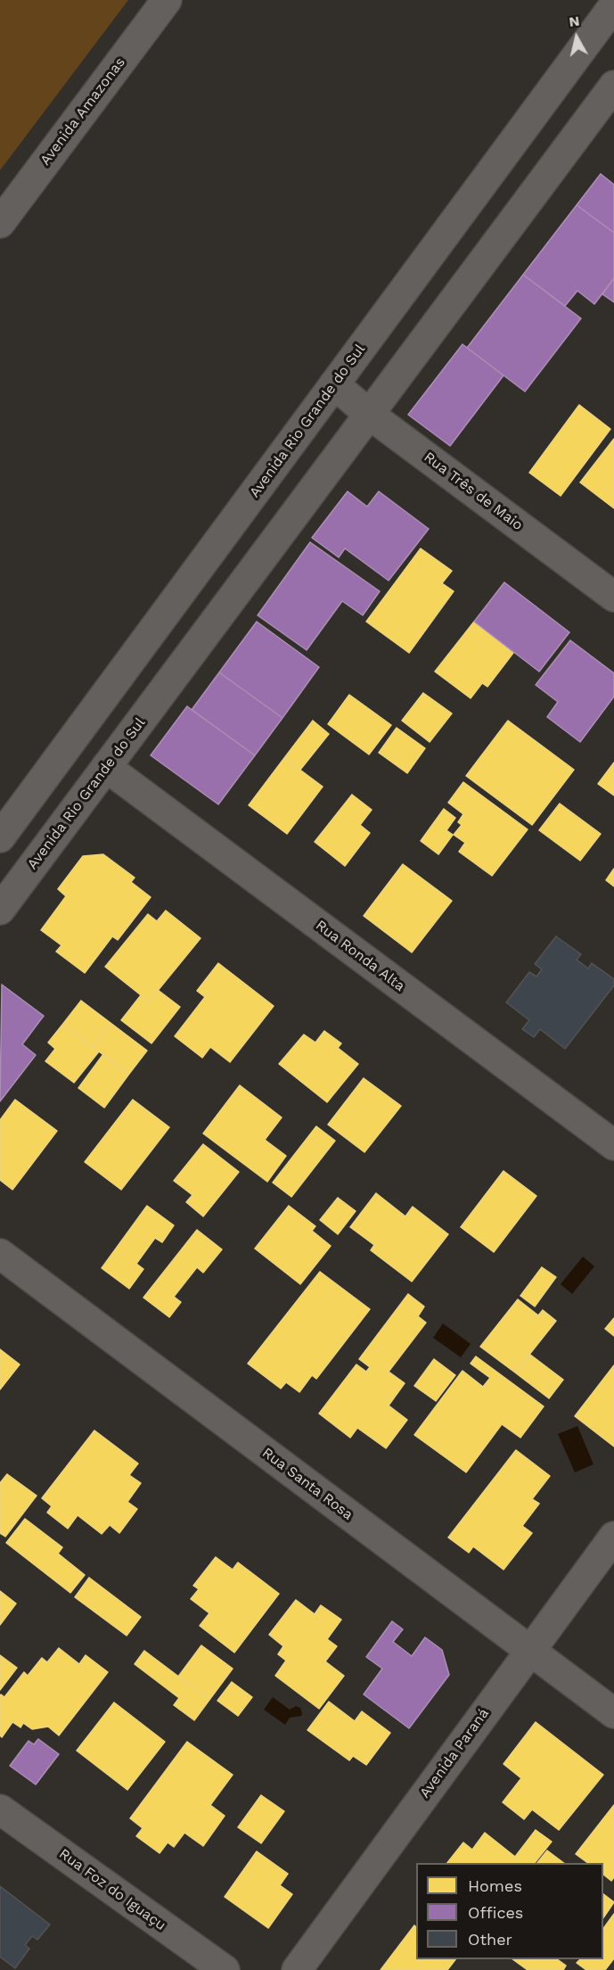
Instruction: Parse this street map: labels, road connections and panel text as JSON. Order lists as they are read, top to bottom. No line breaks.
{"streets":{"street":["Avenida Amazonas","Avenida Rio Grande do Sul","Rua Três de Maio","Rua Ronda Alta","Rua Santa Rosa","Avenida Paraná","Rua Foz do Iguaçu"]},"crossings":[["Avenida Rio Grande do Sul","Rua Três de Maio"],["Avenida Rio Grande do Sul","Rua Ronda Alta"],["Rua Santa Rosa","Avenida Paraná"]],"legend":["Homes","Offices","Other"],"north":"top"}
